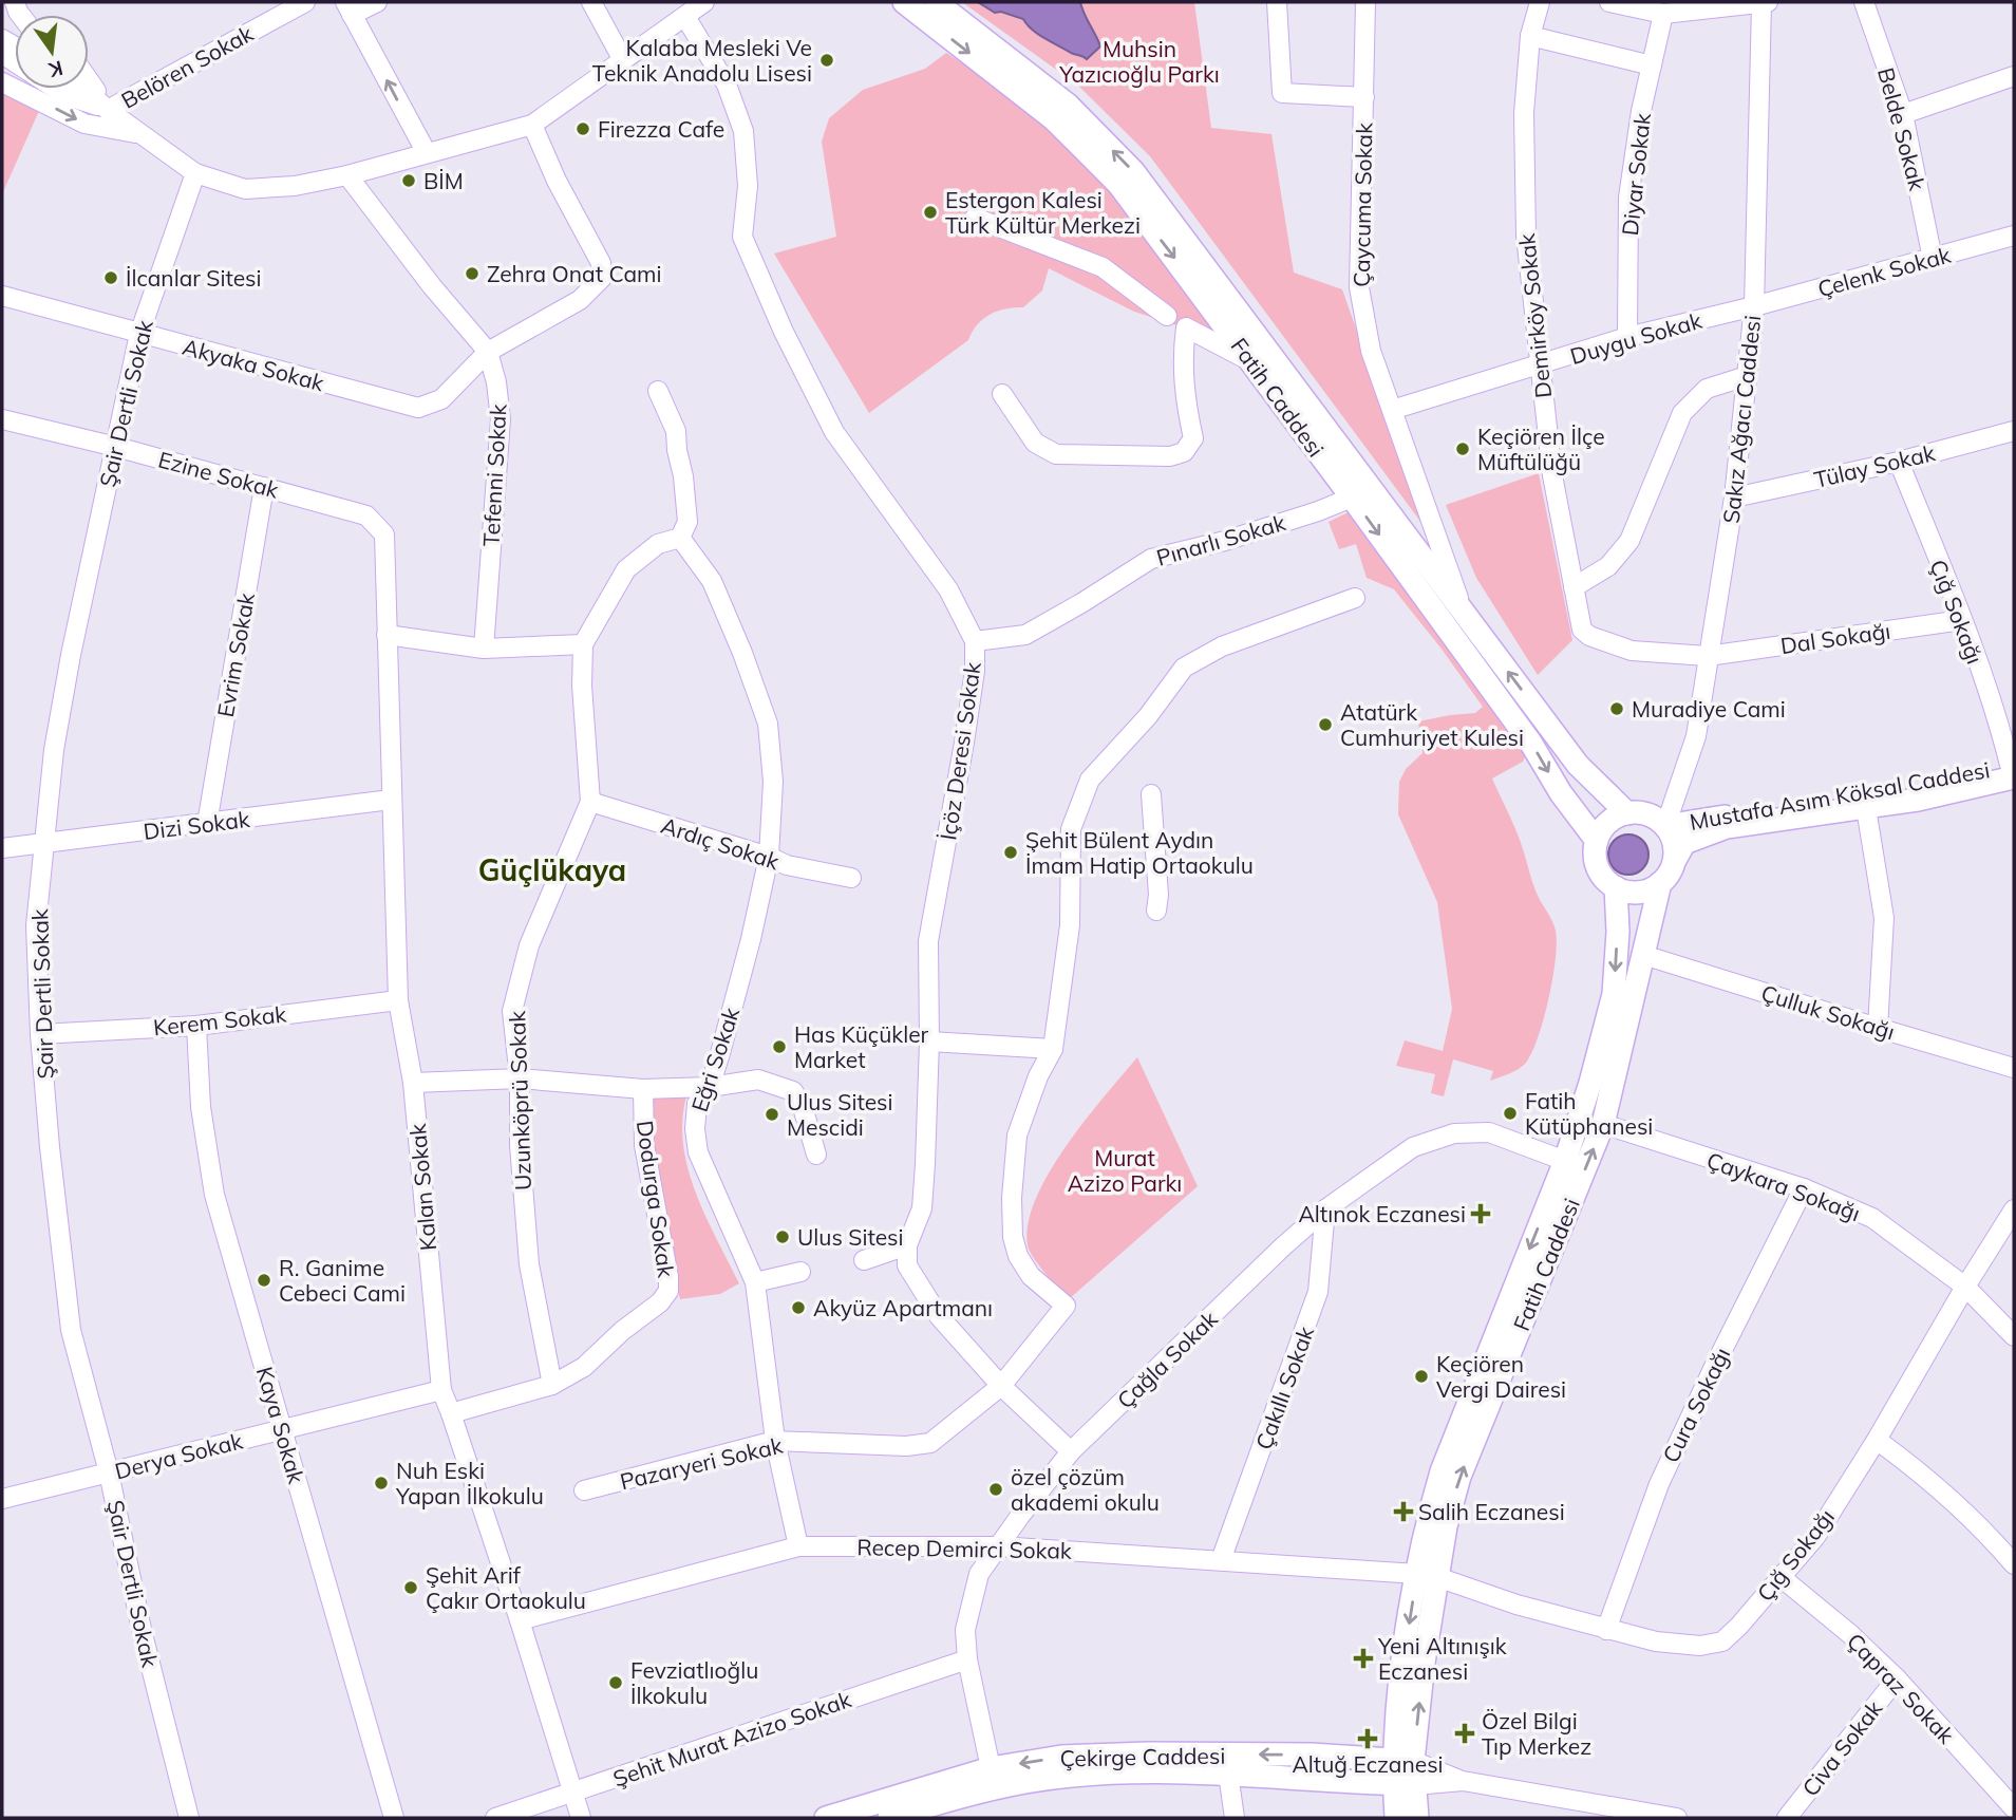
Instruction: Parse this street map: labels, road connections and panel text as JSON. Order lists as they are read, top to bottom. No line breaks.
{"streets":{"main road":["Fatih Caddesi","Mustafa Asım Köksal Caddesi","Çekirge Caddesi"],"street":["Belören Sokak","Belde Sokak","Diyar Sokak","Çaycuma Sokak","Çelenk Sokak","Demirköy Sokak","Duygu Sokak","Akyaka Sokak","Şair Dertli Sokak","Sakız Ağacı Caddesi","Tülay Sokak","Ezine Sokak","Tefenni Sokak","Pınarlı Sokak","Çığ Sokağı","Dal Sokağı","Evrim Sokak","İçöz Deresi Sokak","Dizi Sokak","Ardıç Sokak","Çulluk Sokağı","Kerem Sokak","Eğri Sokak","Uzunköprü Sokak","Çaykara Sokağı","Kalan Sokak","Dodurga Sokak","Çağla Sokak","Çakıllı Sokak","Cura Sokağı","Kaya Sokak","Derya Sokak","Pazaryeri Sokak","Recep Demirci Sokak","Çapraz Sokak","Şehit Murat Azizo Sokak","Civa Sokak"]},"crossings":[["Belde Sokak","Çelenk Sokak"],["Diyar Sokak","Duygu Sokak"],["Çaycuma Sokak","Duygu Sokak"],["Çaycuma Sokak","Fatih Caddesi"],["Çelenk Sokak","Duygu Sokak"],["Çelenk Sokak","Sakız Ağacı Caddesi"],["Demirköy Sokak","Duygu Sokak"],["Demirköy Sokak","Sakız Ağacı Caddesi"],["Demirköy Sokak","Dal Sokağı"],["Duygu Sokak","Sakız Ağacı Caddesi"],["Akyaka Sokak","Şair Dertli Sokak"],["Akyaka Sokak","Tefenni Sokak"],["Fatih Caddesi","Sakız Ağacı Caddesi"],["Fatih Caddesi","Pınarlı Sokak"],["Fatih Caddesi","Çığ Sokağı"],["Fatih Caddesi","Mustafa Asım Köksal Caddesi"],["Fatih Caddesi","Çulluk Sokağı"],["Fatih Caddesi","Çaykara Sokağı"],["Fatih Caddesi","Çağla Sokak"],["Fatih Caddesi","Recep Demirci Sokak"],["Fatih Caddesi","Çekirge Caddesi"],["Şair Dertli Sokak","Ezine Sokak"],["Şair Dertli Sokak","Dizi Sokak"],["Şair Dertli Sokak","Kerem Sokak"],["Şair Dertli Sokak","Derya Sokak"],["Sakız Ağacı Caddesi","Tülay Sokak"],["Sakız Ağacı Caddesi","Dal Sokağı"],["Sakız Ağacı Caddesi","Mustafa Asım Köksal Caddesi"],["Tülay Sokak","Çığ Sokağı"],["Ezine Sokak","Evrim Sokak"],["Ezine Sokak","Kalan Sokak"],["Pınarlı Sokak","İçöz Deresi Sokak"],["Çığ Sokağı","Dal Sokağı"],["Çığ Sokağı","Mustafa Asım Köksal Caddesi"],["Çığ Sokağı","Çaykara Sokağı"],["Çığ Sokağı","Cura Sokağı"],["Çığ Sokağı","Recep Demirci Sokak"],["Çığ Sokağı","Çapraz Sokak"],["Evrim Sokak","Dizi Sokak"],["Dizi Sokak","Kalan Sokak"],["Ardıç Sokak","Eğri Sokak"],["Ardıç Sokak","Uzunköprü Sokak"],["Kerem Sokak","Kalan Sokak"],["Kerem Sokak","Kaya Sokak"],["Eğri Sokak","Uzunköprü Sokak"],["Eğri Sokak","Pazaryeri Sokak"],["Eğri Sokak","Recep Demirci Sokak"],["Uzunköprü Sokak","Dodurga Sokak"],["Çaykara Sokağı","Cura Sokağı"],["Kalan Sokak","Derya Sokak"],["Kalan Sokak","Recep Demirci Sokak"],["Kalan Sokak","Şehit Murat Azizo Sokak"],["Çağla Sokak","Çakıllı Sokak"],["Çağla Sokak","Recep Demirci Sokak"],["Çağla Sokak","Şehit Murat Azizo Sokak"],["Çağla Sokak","Çekirge Caddesi"],["Çakıllı Sokak","Recep Demirci Sokak"],["Kaya Sokak","Derya Sokak"],["Çapraz Sokak","Civa Sokak"]],"districts":["Güçlükaya"],"parks":["Muhsin Yazıcıoğlu Parkı","Murat Azizo Parkı"],"places":{"other":["Kalaba Mesleki Ve Teknik Anadolu Lisesi","Firezza Cafe","BİM","Estergon Kalesi Türk Kültür Merkezi","Zehra Onat Cami","İlcanlar Sitesi","Keçiören İlçe Müftülüğü","Muradiye Cami","Atatürk Cumhuriyet Kulesi","Şehit Bülent Aydın İmam Hatip Ortaokulu","Has Küçükler Market","Fatih Kütüphanesi","Ulus Sitesi Mescidi","Ulus Sitesi","R. Ganime Cebeci Cami","Akyüz Apartmanı","Keçiören Vergi Dairesi","Nuh Eski Yapan İlkokulu","özel çözüm akademi okulu","Şehit Arif Çakır Ortaokulu","Fevziatlıoğlu İlkokulu"],"health":["Altınok Eczanesi","Salih Eczanesi","Yeni Altınışık Eczanesi","Özel Bilgi Tıp Merkez","Altuğ Eczanesi"]},"north":"bottom"}
